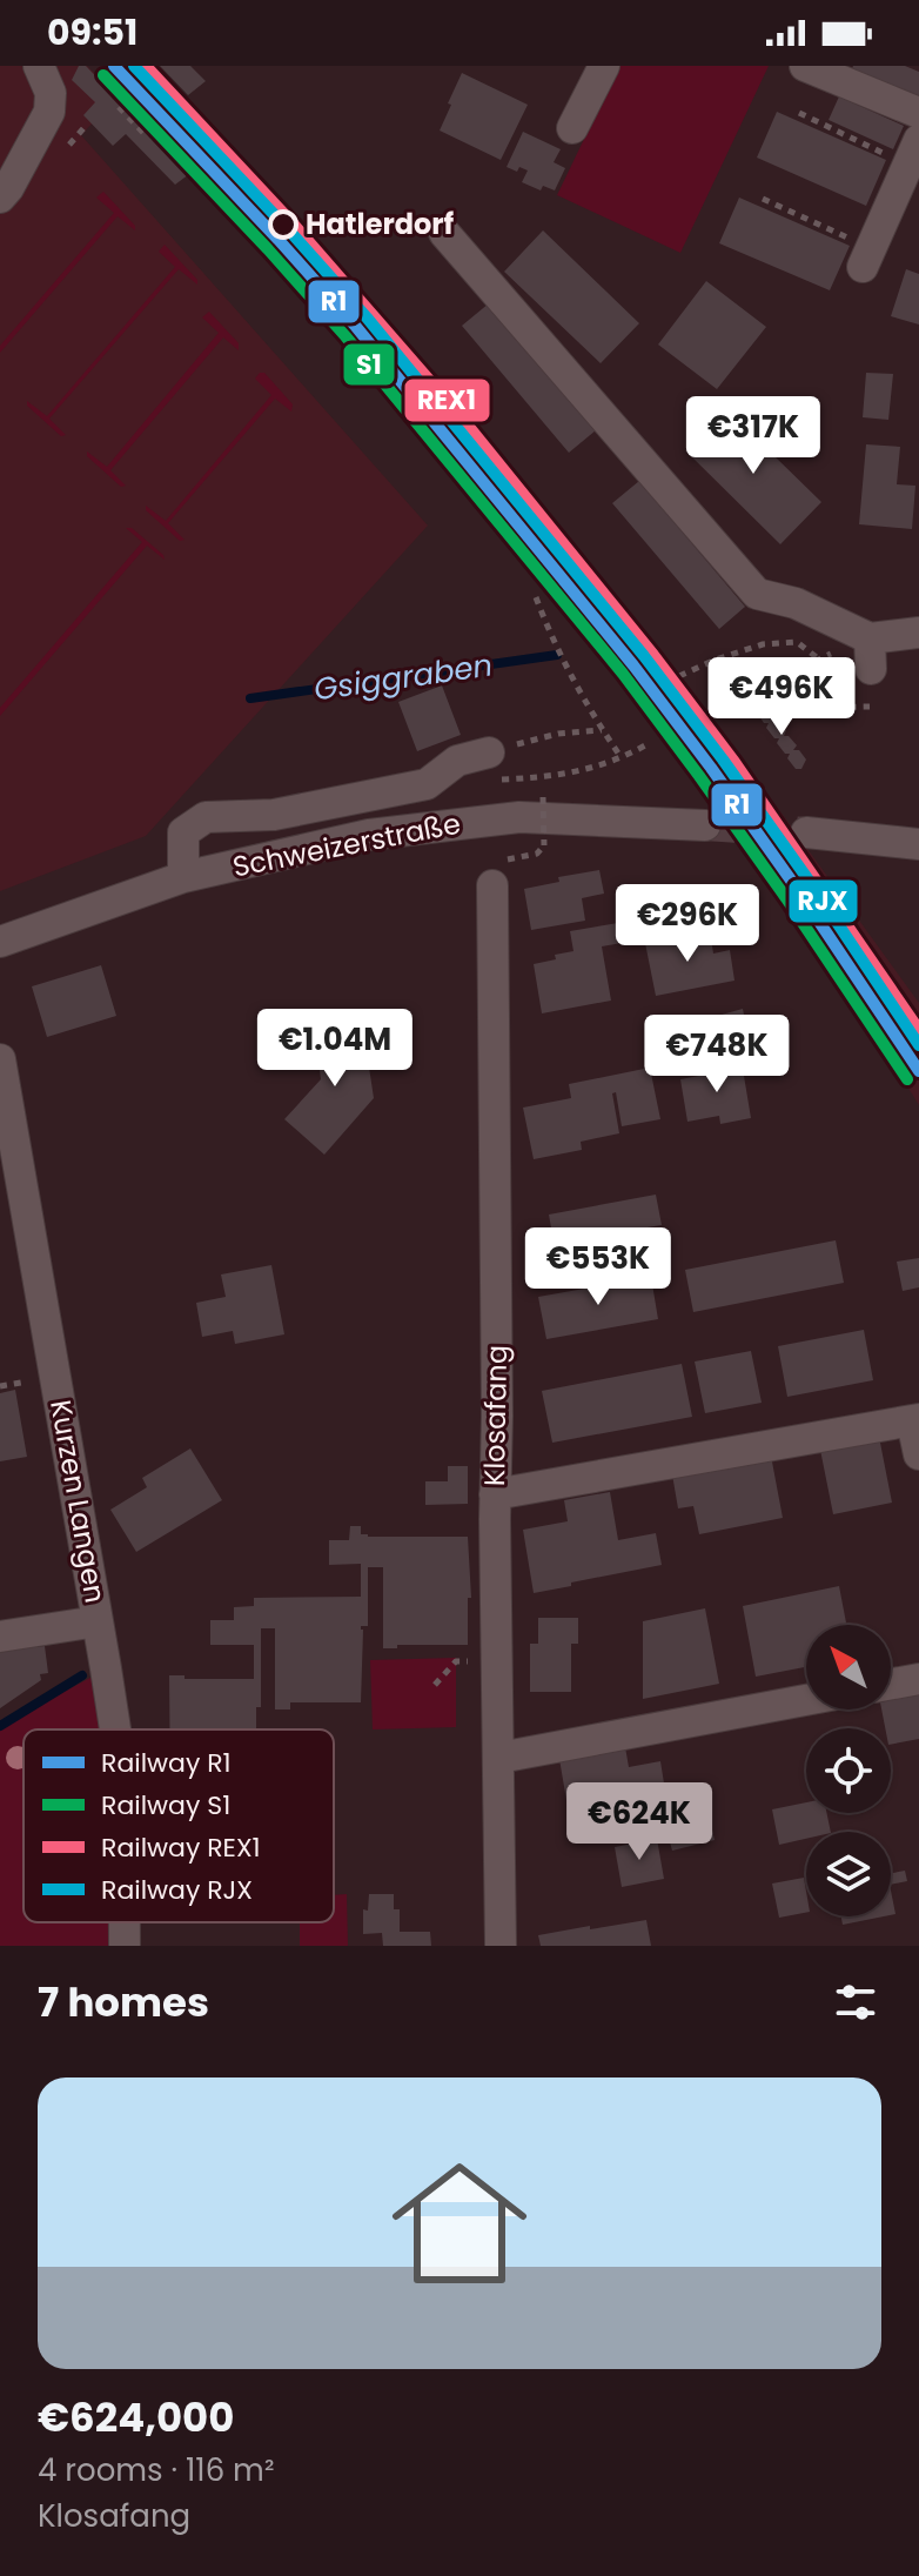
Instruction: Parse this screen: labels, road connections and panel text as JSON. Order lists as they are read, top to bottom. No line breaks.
{"streets":{"street":["Schweizerstraße","Klosafang","Kurzen Langen"]},"water":["Gsiggraben"],"places":["Hatlerdorf"],"lines":["rail line R1","rail line REX1","rail line RJX","rail line S1"],"legend":["Railway R1","Railway S1","Railway REX1","Railway RJX"],"north":"top left","page":{"status":"09:51","price":["€317K","€496K","€296K","€1.04M","€748K","€553K","€624K"],"heading":"7 homes","list":[{"name":"€624,000","note":"4 rooms · 116 m² · Klosafang"}]}}
